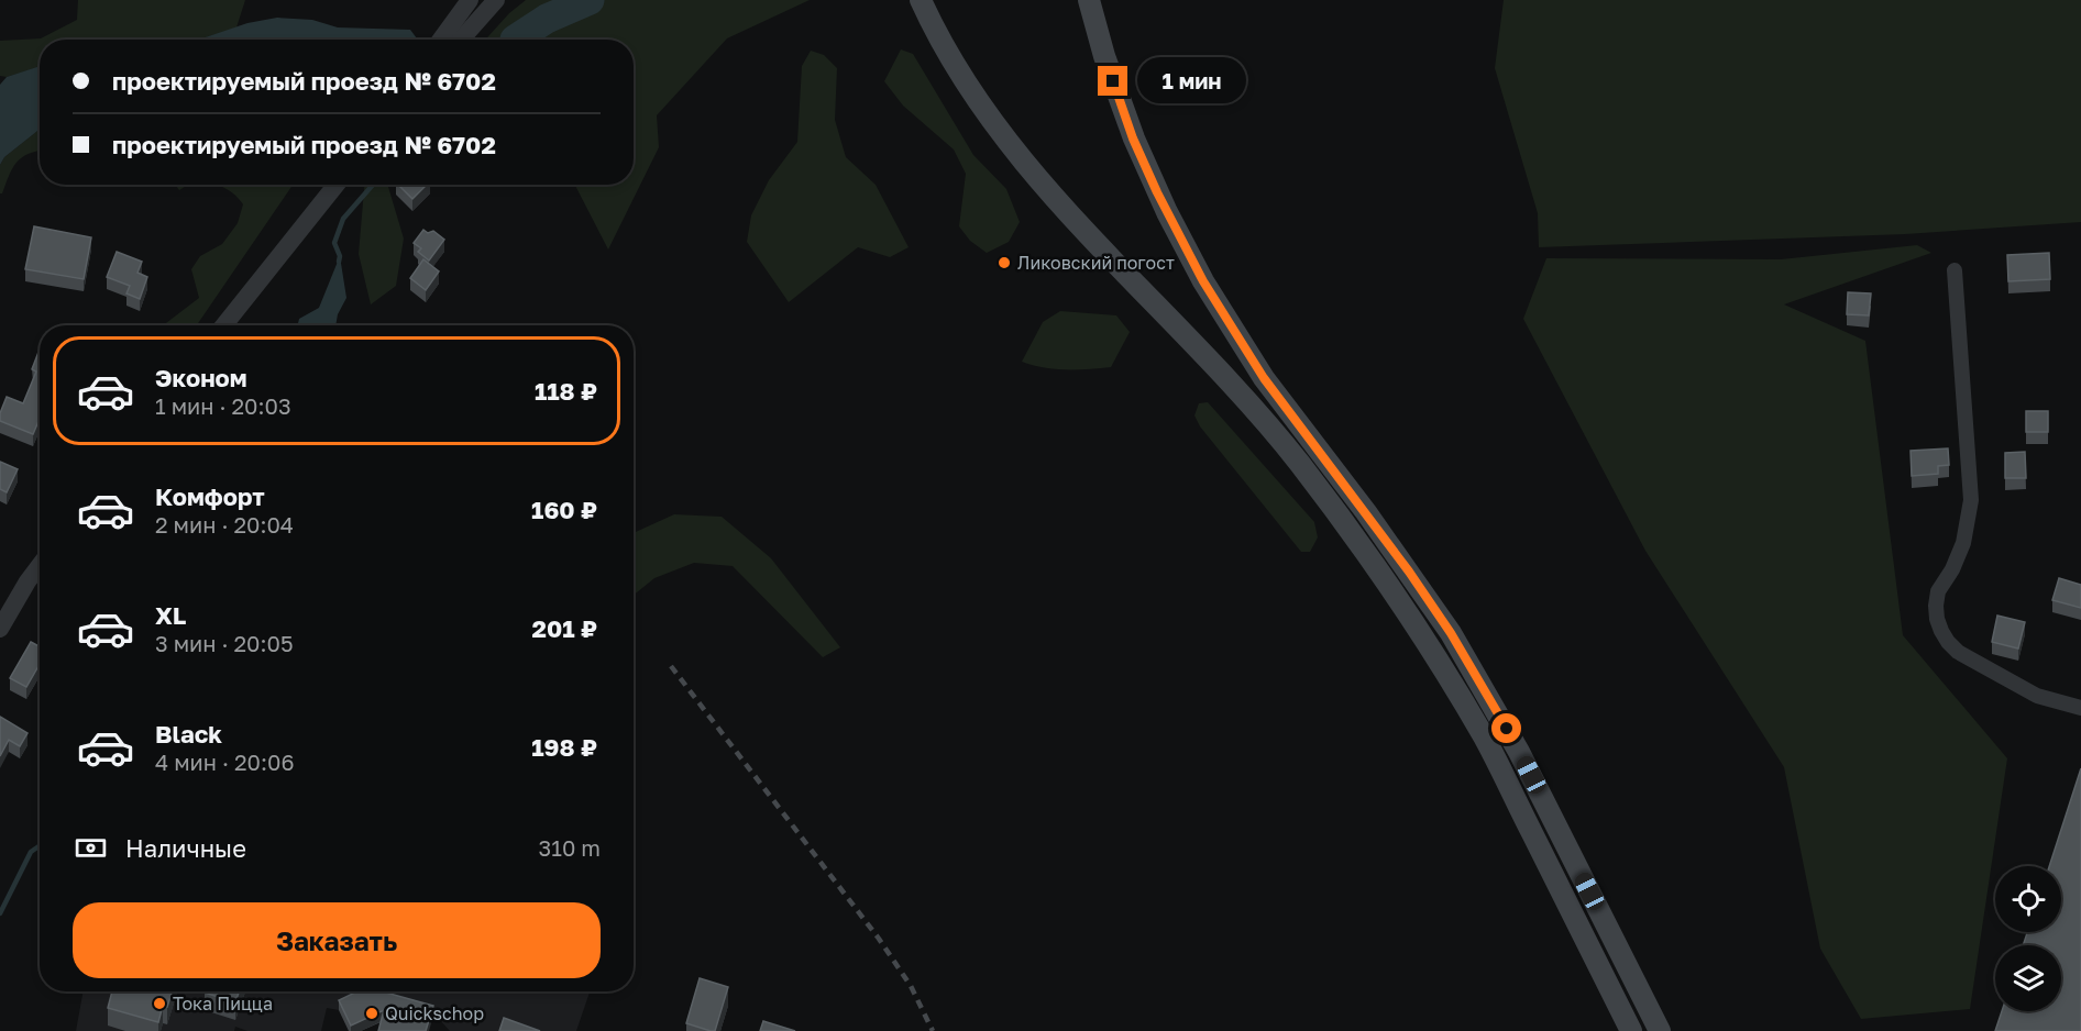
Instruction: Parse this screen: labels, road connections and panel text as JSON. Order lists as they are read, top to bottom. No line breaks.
{"places":["Ликовский погост","Тока Пицца","Quickschop"],"page":{"banner":["проектируемый проезд № 6702","проектируемый проезд № 6702"],"bubble":"1 мин","list":[{"name":"Эконом","note":"1 мин · 20:03","value":"118 ₽"},{"name":"Комфорт","note":"2 мин · 20:04","value":"160 ₽"},{"name":"XL","note":"3 мин · 20:05","value":"201 ₽"},{"name":"Black","note":"4 мин · 20:06","value":"198 ₽"}],"pay":["Наличные","310 m"],"buttons":"Заказать"}}
